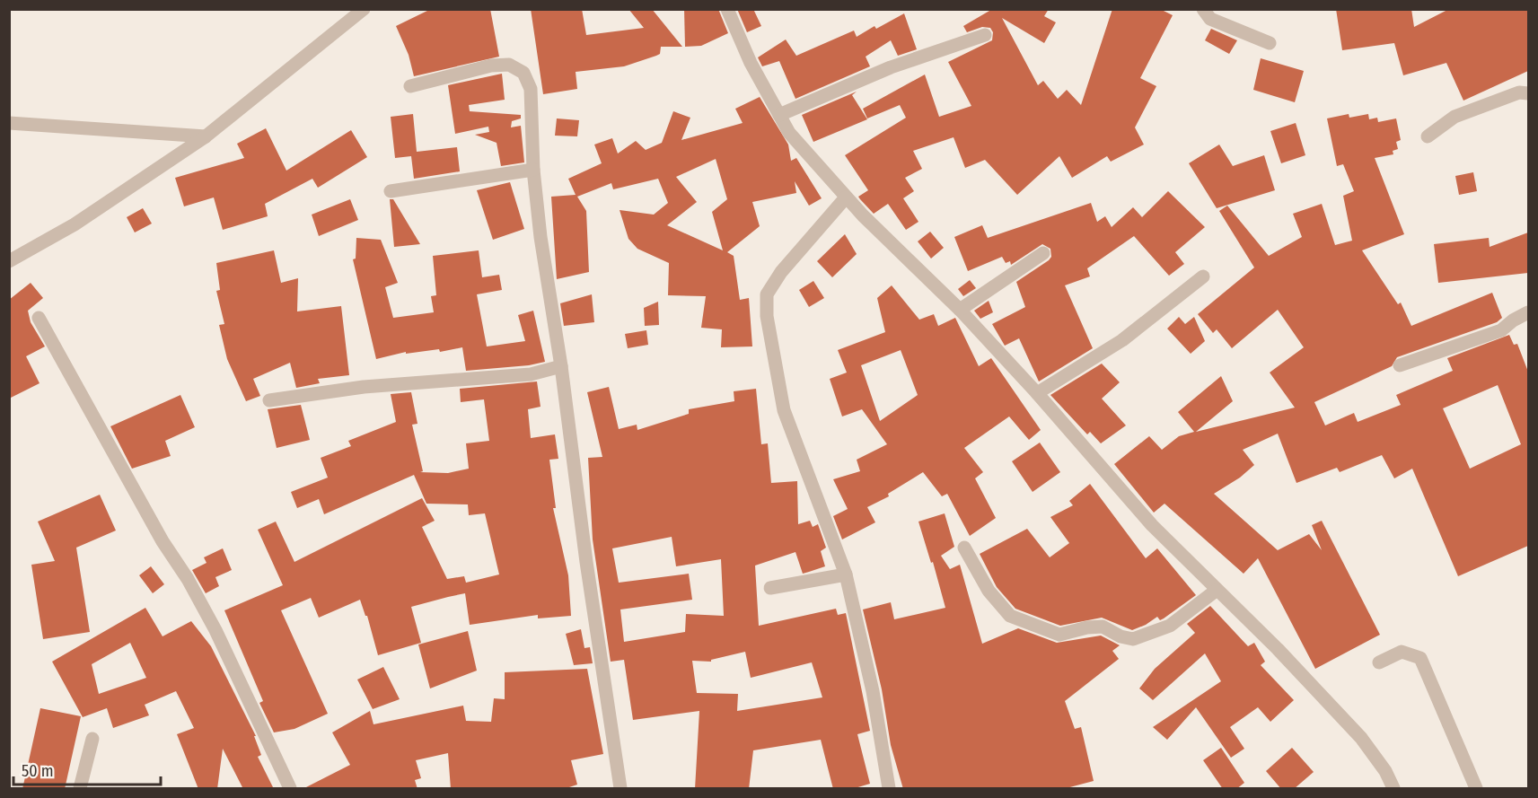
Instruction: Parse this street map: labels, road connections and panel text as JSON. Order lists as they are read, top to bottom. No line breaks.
{"scale_bar":"50 m"}
